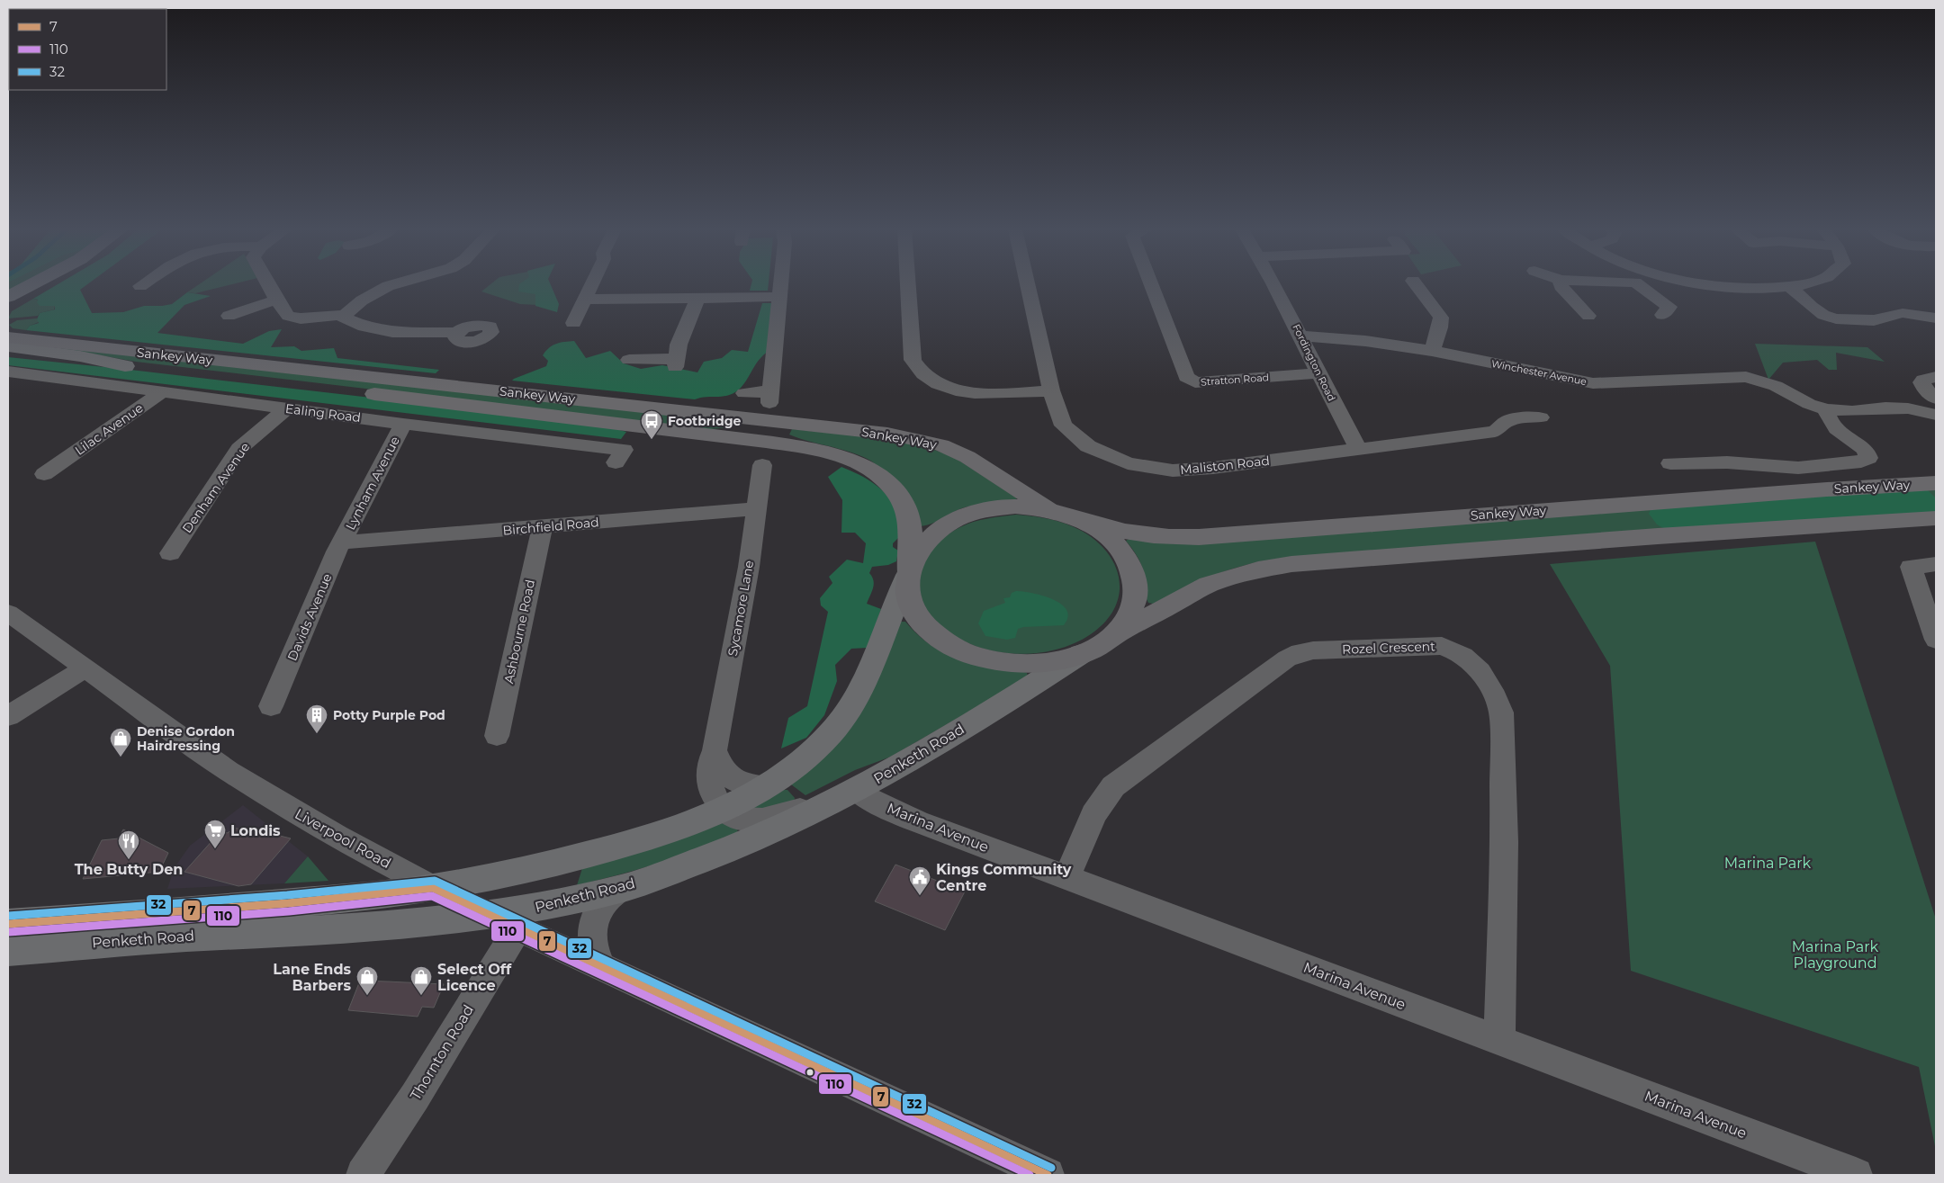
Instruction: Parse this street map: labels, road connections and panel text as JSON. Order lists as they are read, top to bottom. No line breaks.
{"streets":{"highway":["Sankey Way"],"main road":["Penketh Road"],"street":["Fordington Road","Winchester Avenue","Stratton Road","Ealing Road","Lilac Avenue","Maliston Road","Lynham Avenue","Denham Avenue","Birchfield Road","Sycamore Lane","Davids Avenue","Ashbourne Road","Rozel Crescent","Marina Avenue","Liverpool Road","Thornton Road"]},"crossings":[["Sankey Way","Penketh Road"],["Fordington Road","Winchester Avenue"],["Fordington Road","Stratton Road"],["Fordington Road","Maliston Road"],["Ealing Road","Lilac Avenue"],["Ealing Road","Lynham Avenue"],["Ealing Road","Denham Avenue"],["Lynham Avenue","Birchfield Road"],["Lynham Avenue","Davids Avenue"],["Birchfield Road","Sycamore Lane"],["Birchfield Road","Davids Avenue"],["Birchfield Road","Ashbourne Road"],["Sycamore Lane","Penketh Road"],["Rozel Crescent","Marina Avenue"],["Penketh Road","Marina Avenue"],["Penketh Road","Liverpool Road"],["Penketh Road","Thornton Road"],["Liverpool Road","Thornton Road"]],"parks":["Marina Park","Marina Park Playground"],"places":{"bus stop":["Footbridge"],"building":["Potty Purple Pod"],"shop":["Denise Gordon Hairdressing","Lane Ends Barbers","Select Off Licence"],"supermarket":["Londis"],"restaurant":["The Butty Den"],"public building":["Kings Community Centre"]},"lines":["transit line 32","transit line 7","transit line 110"],"legend":["7","110","32"]}
